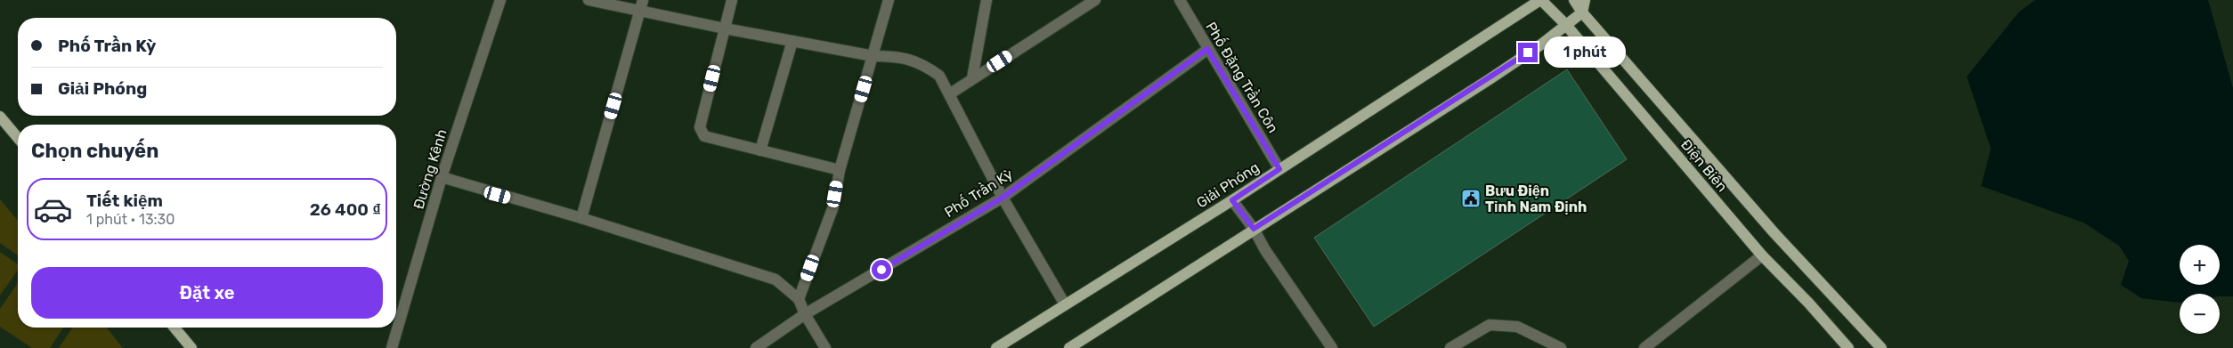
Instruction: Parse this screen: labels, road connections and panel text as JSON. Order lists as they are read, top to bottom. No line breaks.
{"streets":{"main road":["Điện Biên","Giải Phóng"],"street":["Phố Đặng Trần Côn","Đường Kênh","Phố Trần Kỳ"]},"crossings":[["Phố Đặng Trần Côn","Giải Phóng"],["Phố Đặng Trần Côn","Phố Trần Kỳ"],["Điện Biên","Giải Phóng"]],"places":{"public building":["Bưu Điện Tỉnh Nam Định"]},"page":{"banner":["Phố Trần Kỳ","Giải Phóng"],"bubble":"1 phút","heading":"Chọn chuyến","list":[{"name":"Tiết kiệm","note":"1 phút · 13:30","value":"26 400 ₫"}],"map_buttons":["+","−"],"buttons":"Đặt xe"}}
